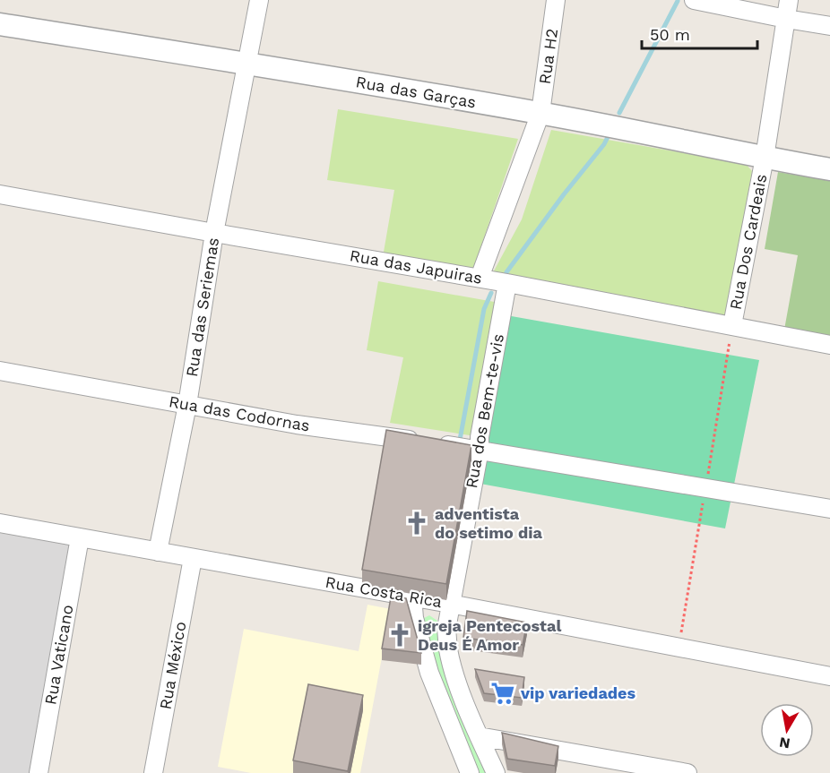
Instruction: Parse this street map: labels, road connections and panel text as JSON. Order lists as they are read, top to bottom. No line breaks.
{"streets":{"street":["Rua H2","Rua das Garças","Rua Dos Cardeais","Rua das Japuiras","Rua das Seriemas","Rua dos Bem-te-vis","Rua das Codornas","Rua Costa Rica","Rua Vaticano","Rua México"]},"crossings":[["Rua H2","Rua das Garças"],["Rua H2","Rua das Japuiras"],["Rua das Garças","Rua Dos Cardeais"],["Rua das Garças","Rua das Seriemas"],["Rua Dos Cardeais","Rua das Japuiras"],["Rua das Japuiras","Rua das Seriemas"],["Rua das Japuiras","Rua dos Bem-te-vis"],["Rua das Seriemas","Rua das Codornas"],["Rua das Seriemas","Rua Costa Rica"],["Rua dos Bem-te-vis","Rua das Codornas"],["Rua dos Bem-te-vis","Rua Costa Rica"],["Rua Costa Rica","Rua Vaticano"],["Rua Costa Rica","Rua México"]],"places":{"church":["adventista do setimo dia","igreja Pentecostal Deus É Amor"],"supermarket":["vip variedades"]},"scale_bar":"50 m","north":"bottom"}
